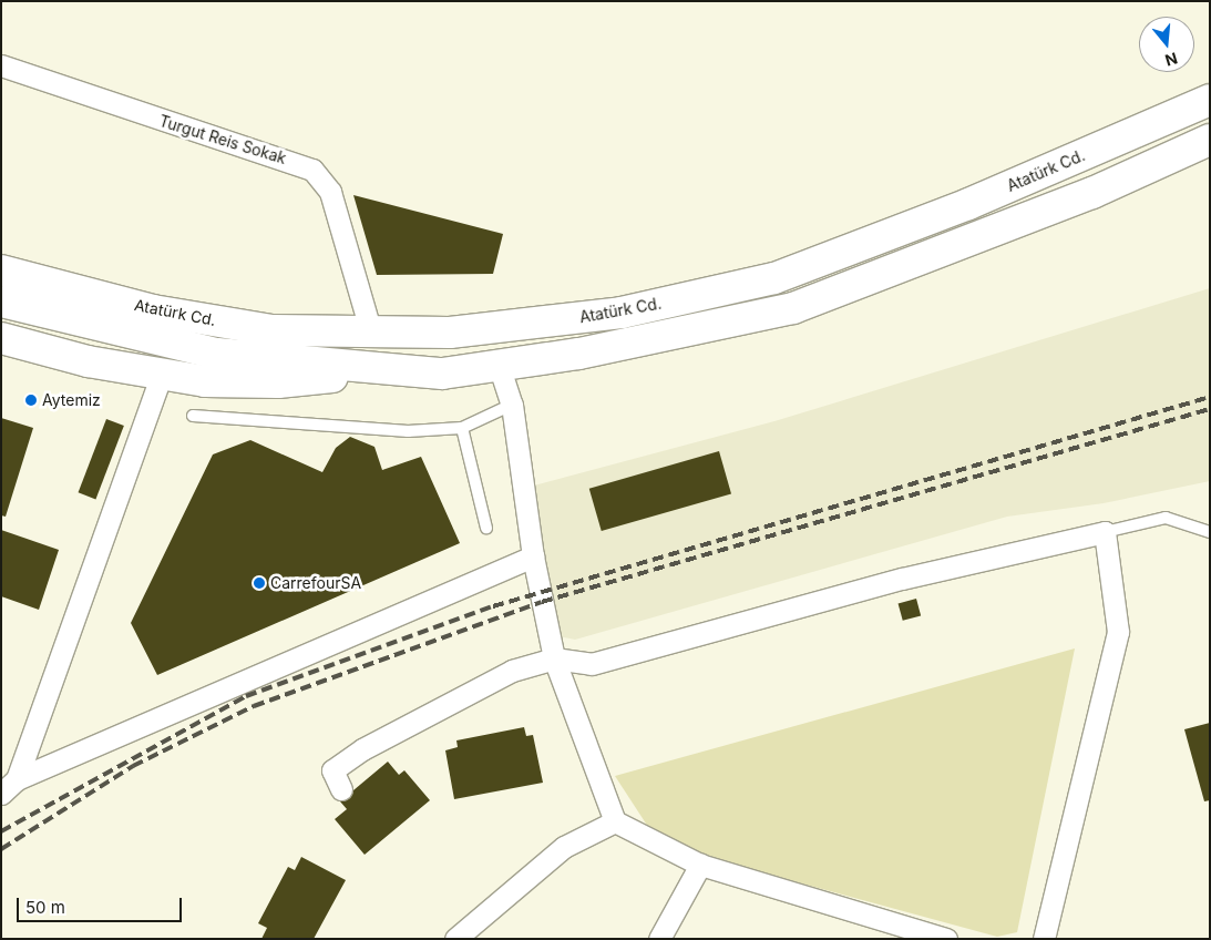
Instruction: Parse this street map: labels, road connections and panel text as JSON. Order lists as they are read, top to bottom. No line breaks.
{"streets":{"main road":["Atatürk Cd."],"street":["Turgut Reis Sokak"]},"crossings":[["Turgut Reis Sokak","Atatürk Cd."]],"places":["Aytemiz","CarrefourSA"],"scale_bar":"50 m","north":"bottom"}
